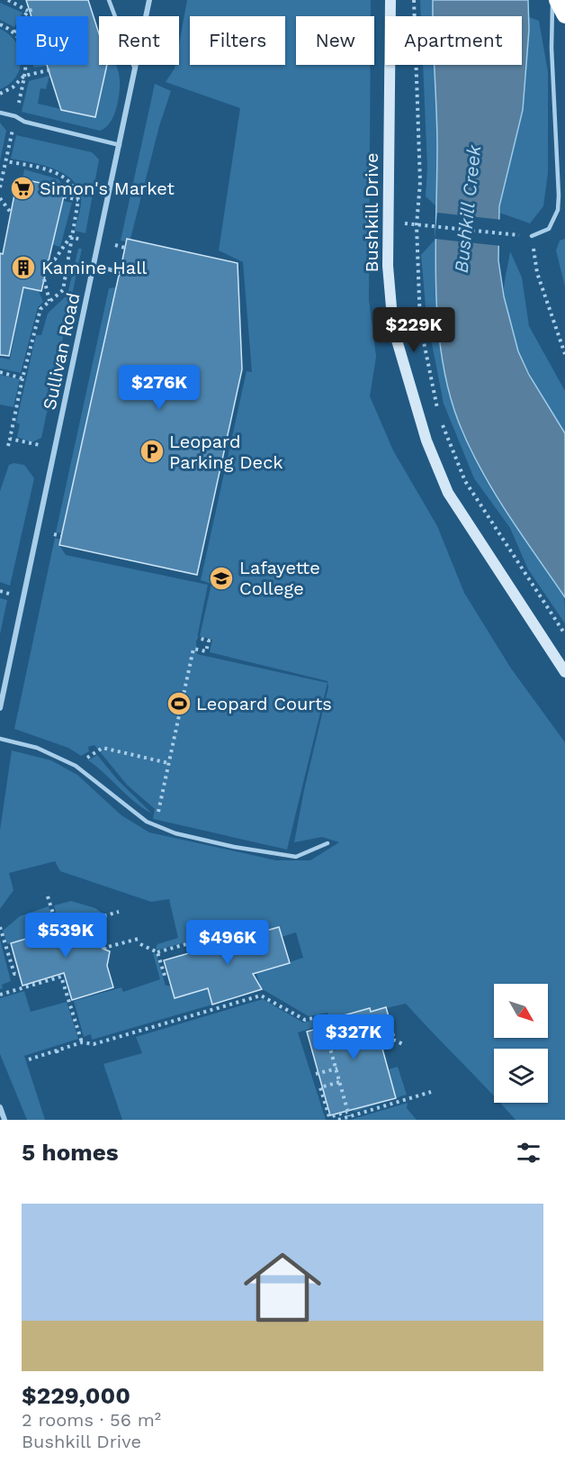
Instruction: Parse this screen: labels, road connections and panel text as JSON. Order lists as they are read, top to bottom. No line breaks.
{"streets":{"street":["Bushkill Drive","Sullivan Road"]},"water":["Bushkill Creek"],"places":{"supermarket":["Simon's Market"],"building":["Kamine Hall"],"parking":["Leopard Parking Deck"],"school or university":["Lafayette College"],"sports":["Leopard Courts"]},"north":"bottom right","page":{"chip":["Buy","Rent","Filters","New","Apartment"],"price":["$229K","$276K","$539K","$496K","$327K"],"heading":"5 homes","list":[{"name":"$229,000","note":"2 rooms · 56 m² · Bushkill Drive"}]}}
